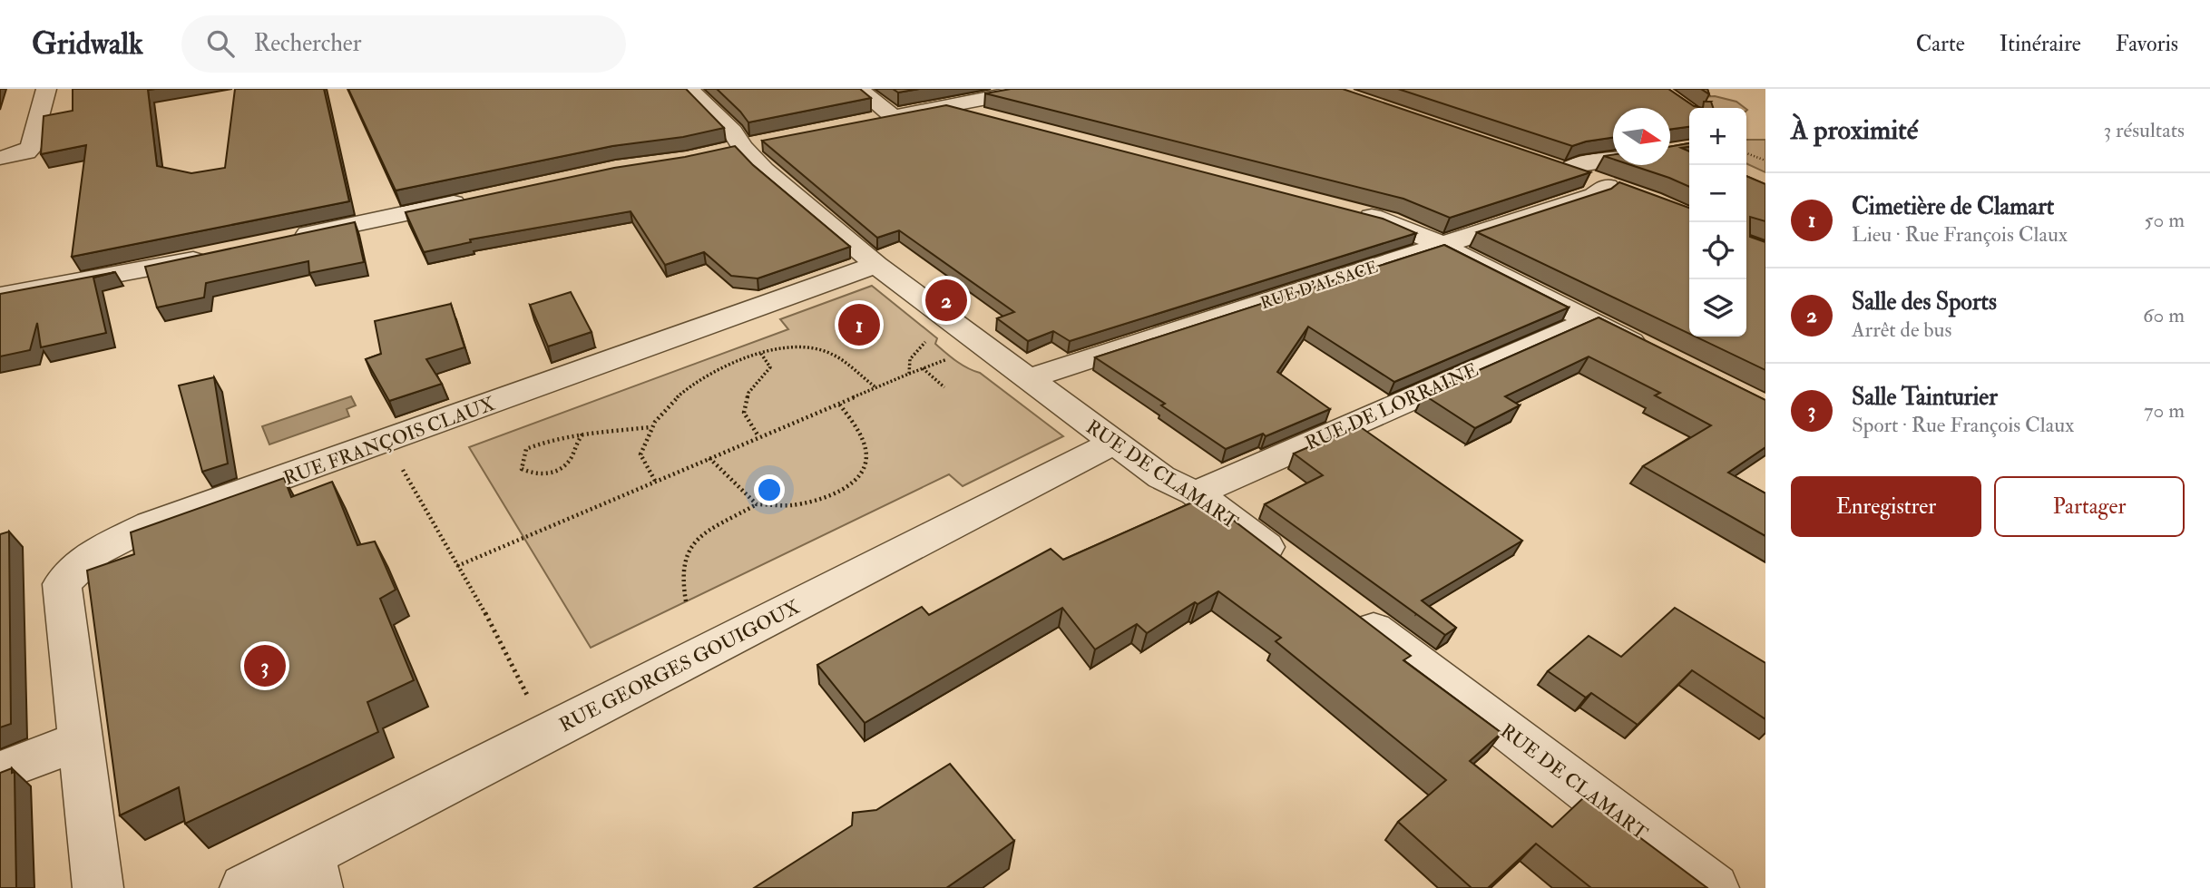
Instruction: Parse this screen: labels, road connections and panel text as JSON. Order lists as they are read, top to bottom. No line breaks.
{"streets":{"street":["RUE D'ALSACE","RUE DE LORRAINE","RUE FRANÇOIS CLAUX","RUE DE CLAMART","RUE GEORGES GOUIGOUX"]},"crossings":[["RUE D'ALSACE","RUE DE CLAMART"],["RUE DE LORRAINE","RUE DE CLAMART"],["RUE FRANÇOIS CLAUX","RUE DE CLAMART"],["RUE DE CLAMART","RUE GEORGES GOUIGOUX"]],"north":"right","page":{"header":"Gridwalk","search":"Rechercher","nav":["Carte","Itinéraire","Favoris"],"heading":["À proximité","3 résultats"],"map_buttons":["+","−"],"list":[{"mark":"1","name":"Cimetière de Clamart","note":"Lieu · Rue François Claux","value":"50 m"},{"mark":"2","name":"Salle des Sports","note":"Arrêt de bus","value":"60 m"},{"mark":"3","name":"Salle Tainturier","note":"Sport · Rue François Claux","value":"70 m"}],"pins":["2","1","3"],"buttons":["Enregistrer","Partager"]}}
